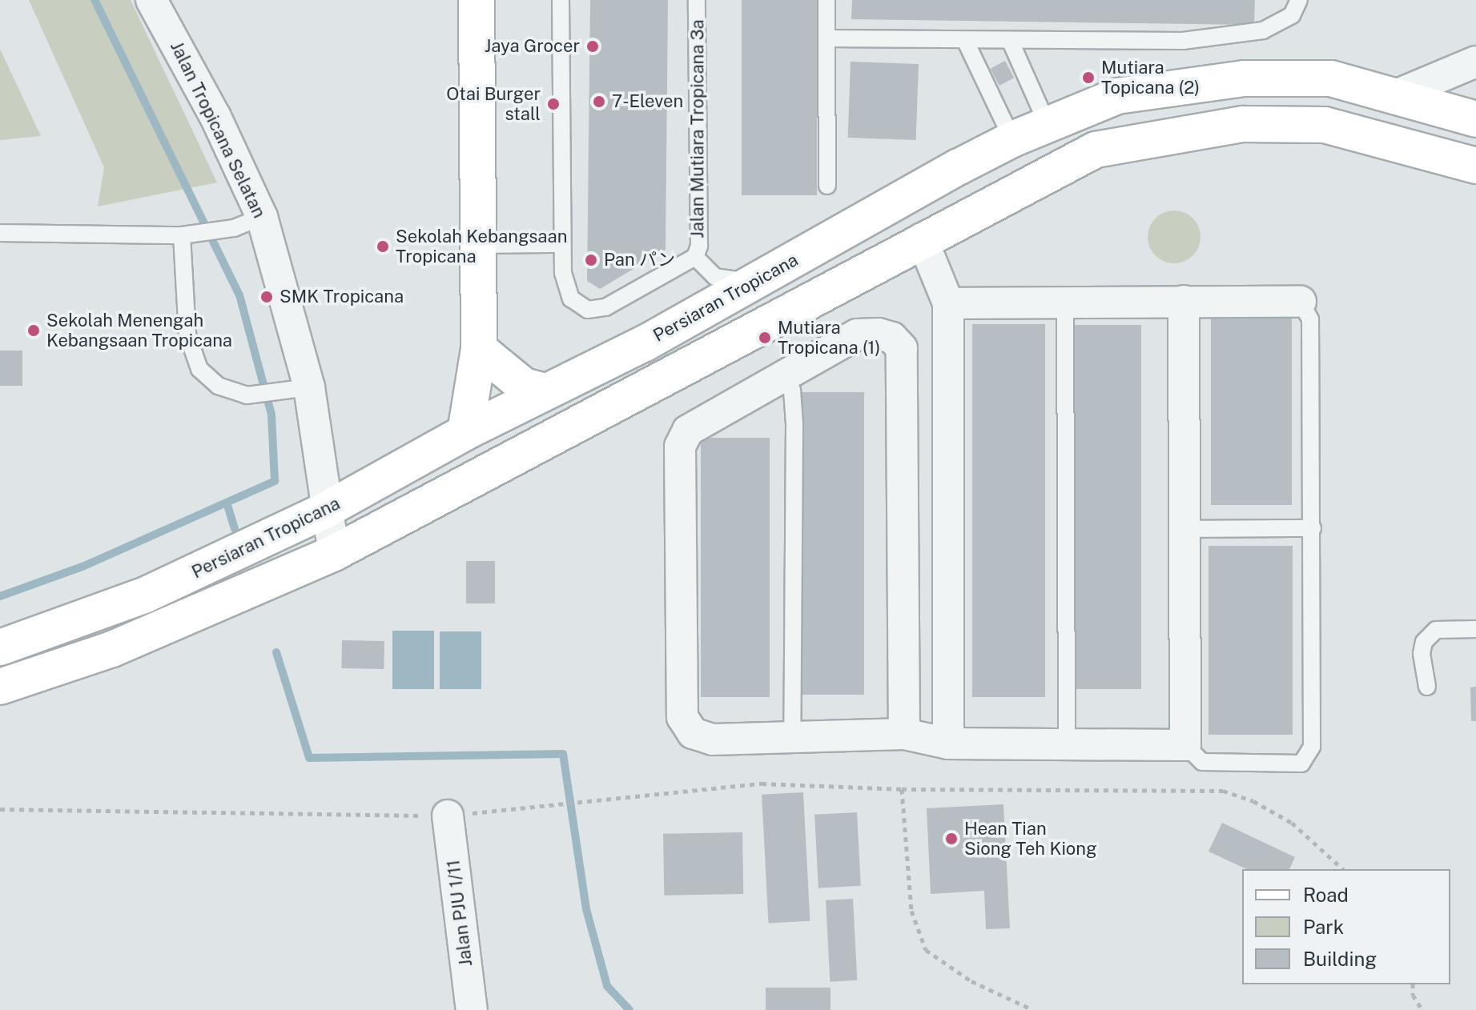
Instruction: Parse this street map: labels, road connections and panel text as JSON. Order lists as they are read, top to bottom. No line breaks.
{"streets":{"main road":["Persiaran Tropicana"],"street":["Jalan Tropicana Selatan","Jalan PJU 1/11"],"lane":["Jalan Mutiara Tropicana 3a"]},"crossings":[["Jalan Tropicana Selatan","Persiaran Tropicana"]],"places":["Jaya Grocer","Mutiara Topicana (2)","7-Eleven","Otai Burger stall","Sekolah Kebangsaan Tropicana","Pan パン","SMK Tropicana","Sekolah Menengah Kebangsaan Tropicana","Mutiara Tropicana (1)","Hean Tian Siong Teh Kiong"],"legend":["Road","Park","Building"]}
